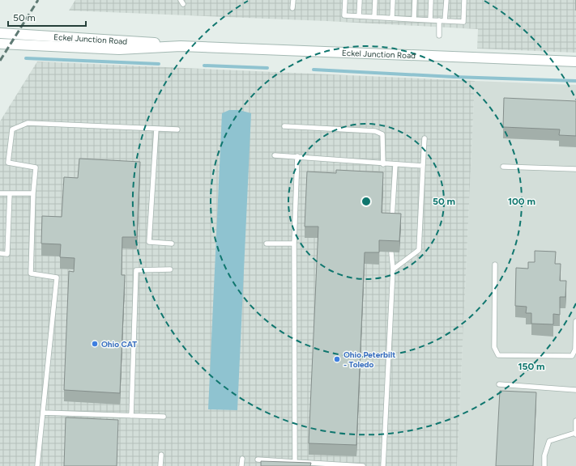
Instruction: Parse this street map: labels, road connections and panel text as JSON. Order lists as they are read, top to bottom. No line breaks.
{"streets":{"street":["Eckel Junction Road"]},"places":["Ohio CAT","Ohio Peterbilt - Toledo"],"scale_bar":"50 m","rings":["50 m","100 m","150 m"]}
